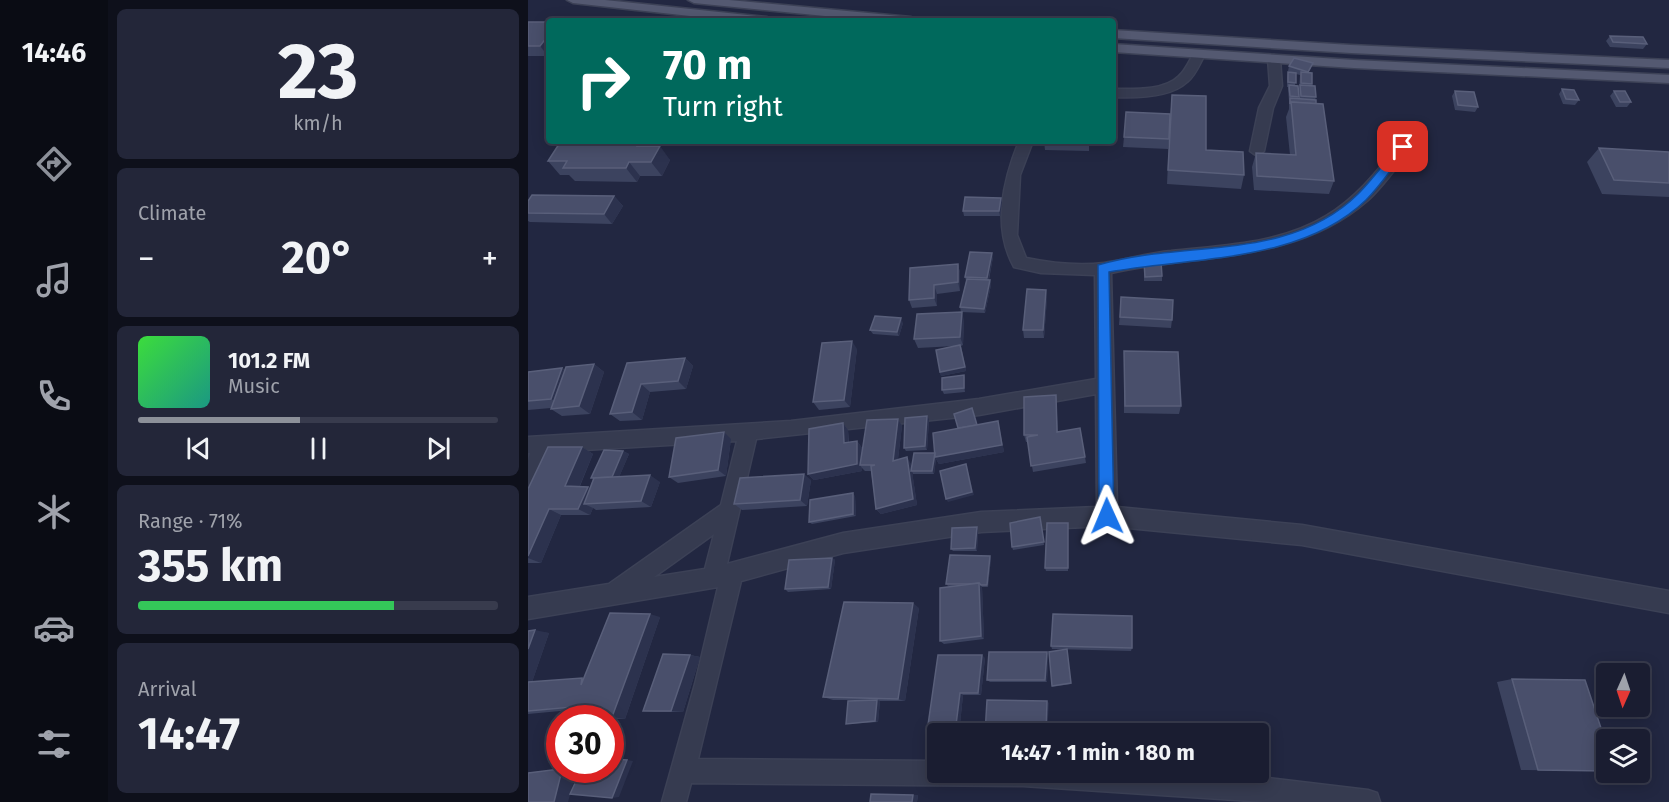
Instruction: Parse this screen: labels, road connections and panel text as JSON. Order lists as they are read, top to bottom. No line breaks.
{"north":"bottom","page":{"tabs":"14:46","tile":[["23","km/h"],"Climate",["Range · 71%","355 km"],["Arrival","14:47"]],"turn":["70 m","Turn right"],"heat":["−","20°","+"],"song":["101.2 FM","Music"],"limit":"30","trip":"14:47 · 1 min · 180 m"}}
